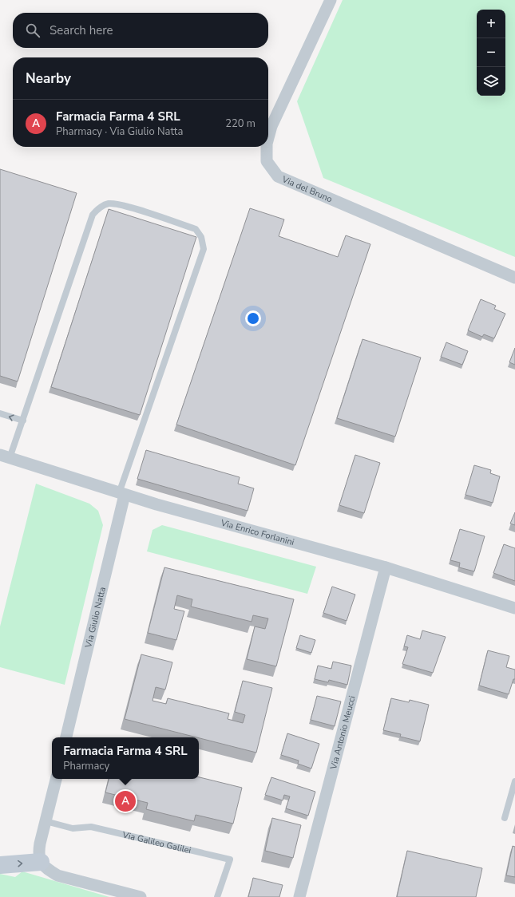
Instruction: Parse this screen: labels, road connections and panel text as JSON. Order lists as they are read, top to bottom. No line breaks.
{"streets":{"street":["Via del Bruno","Via Enrico Forlanini","Via Giulio Natta","Via Antonio Meucci"],"lane":["Via Galileo Galilei"]},"crossings":[["Via Enrico Forlanini","Via Giulio Natta"],["Via Enrico Forlanini","Via Antonio Meucci"]],"page":{"map_buttons":["+","−"],"search":"Search here","heading":"Nearby","list":[{"mark":"A","name":"Farmacia Farma 4 SRL","note":"Pharmacy · Via Giulio Natta","value":"220 m"}],"popup":["Farmacia Farma 4 SRL","Pharmacy"],"pins":"A"}}
